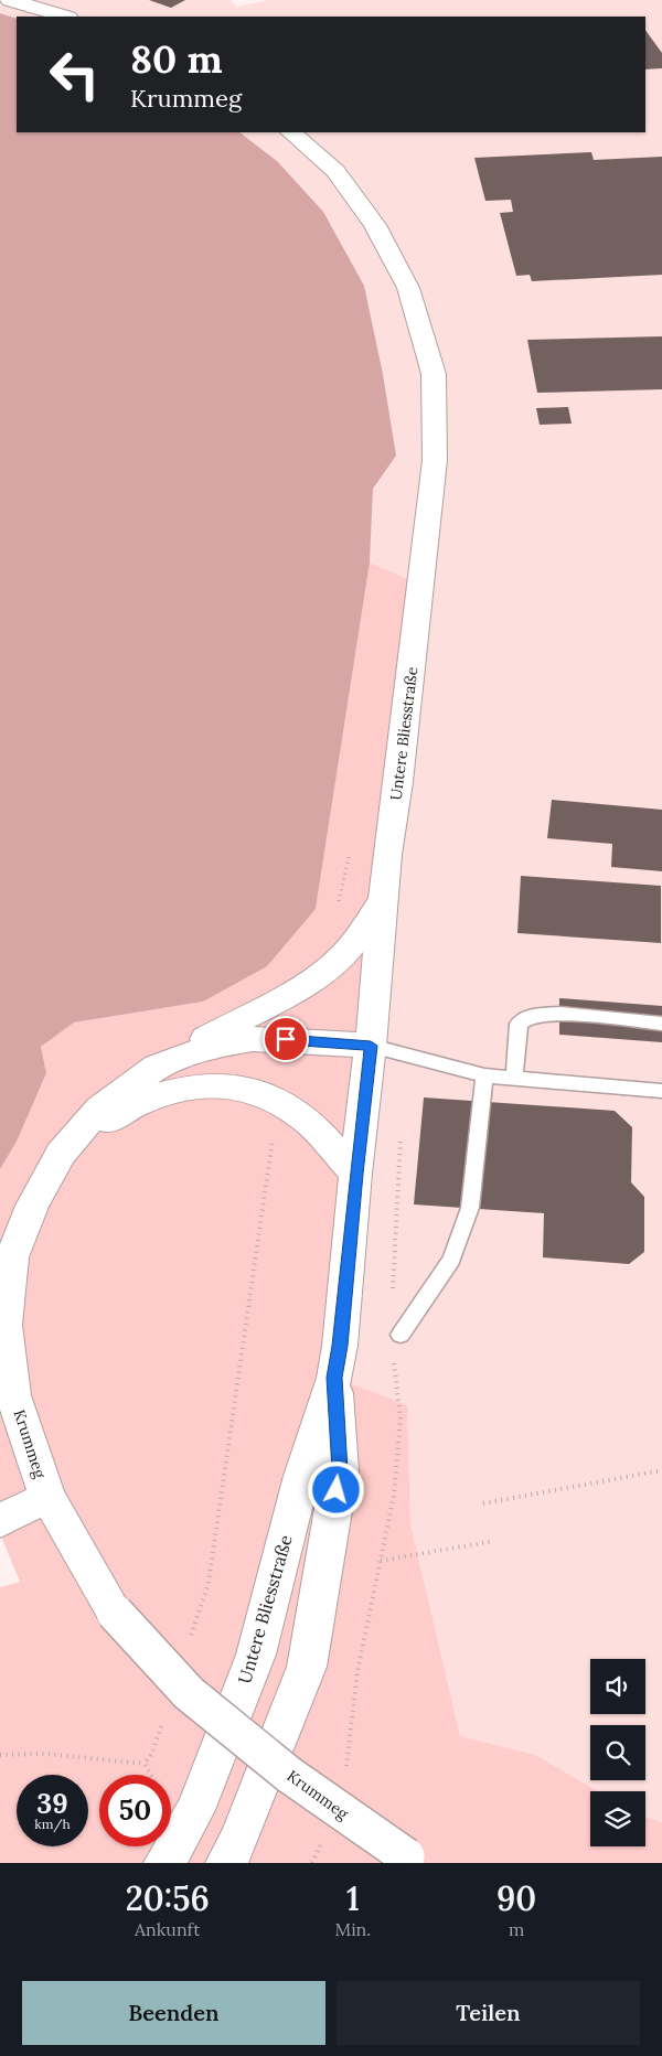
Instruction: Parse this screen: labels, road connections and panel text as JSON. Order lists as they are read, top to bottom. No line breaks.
{"streets":{"main road":["Untere Bliesstraße","Krummeg"]},"crossings":[["Untere Bliesstraße","Krummeg"]],"page":{"turn":["80 m","Krummeg"],"speed":"39 km/h","limit":"50","eta":["20:56","Ankunft","1","Min.","90","m"],"buttons":["Beenden","Teilen"]}}
